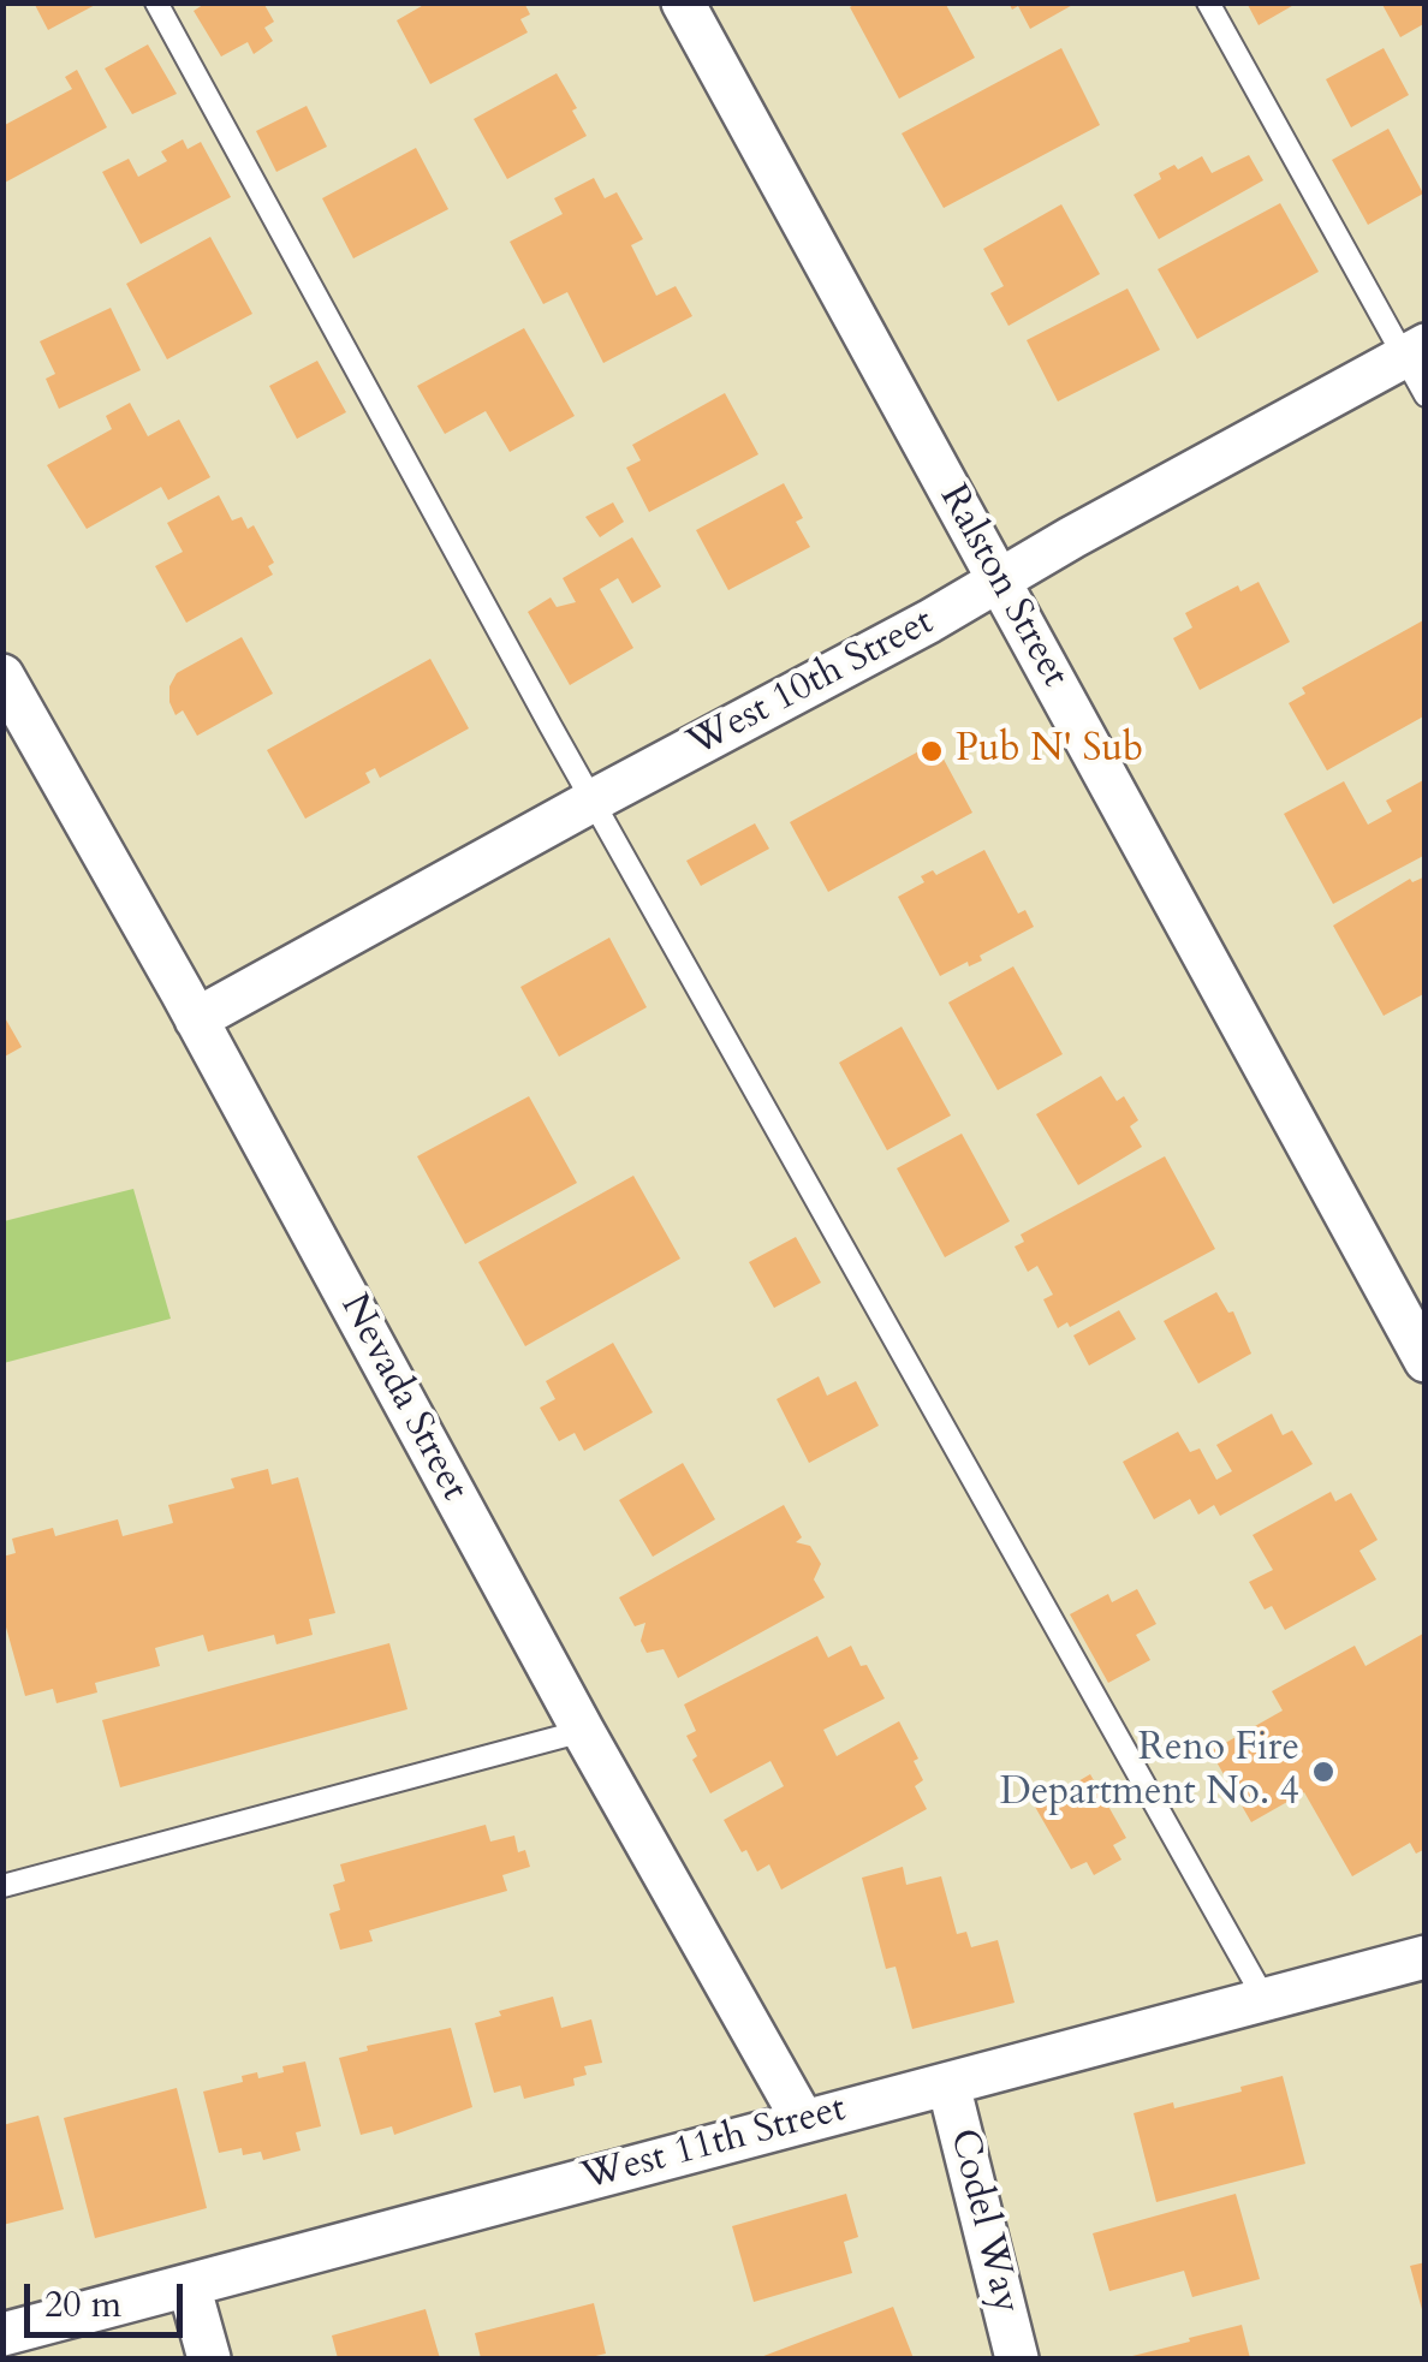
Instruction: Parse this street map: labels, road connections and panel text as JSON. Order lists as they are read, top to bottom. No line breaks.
{"streets":{"street":["Ralston Street","West 10th Street","Nevada Street","West 11th Street","Codel Way"]},"crossings":[["Ralston Street","West 10th Street"],["West 10th Street","Nevada Street"],["Nevada Street","West 11th Street"],["West 11th Street","Codel Way"]],"places":["Pub N' Sub","Reno Fire Department No. 4"],"scale_bar":"20 m"}
